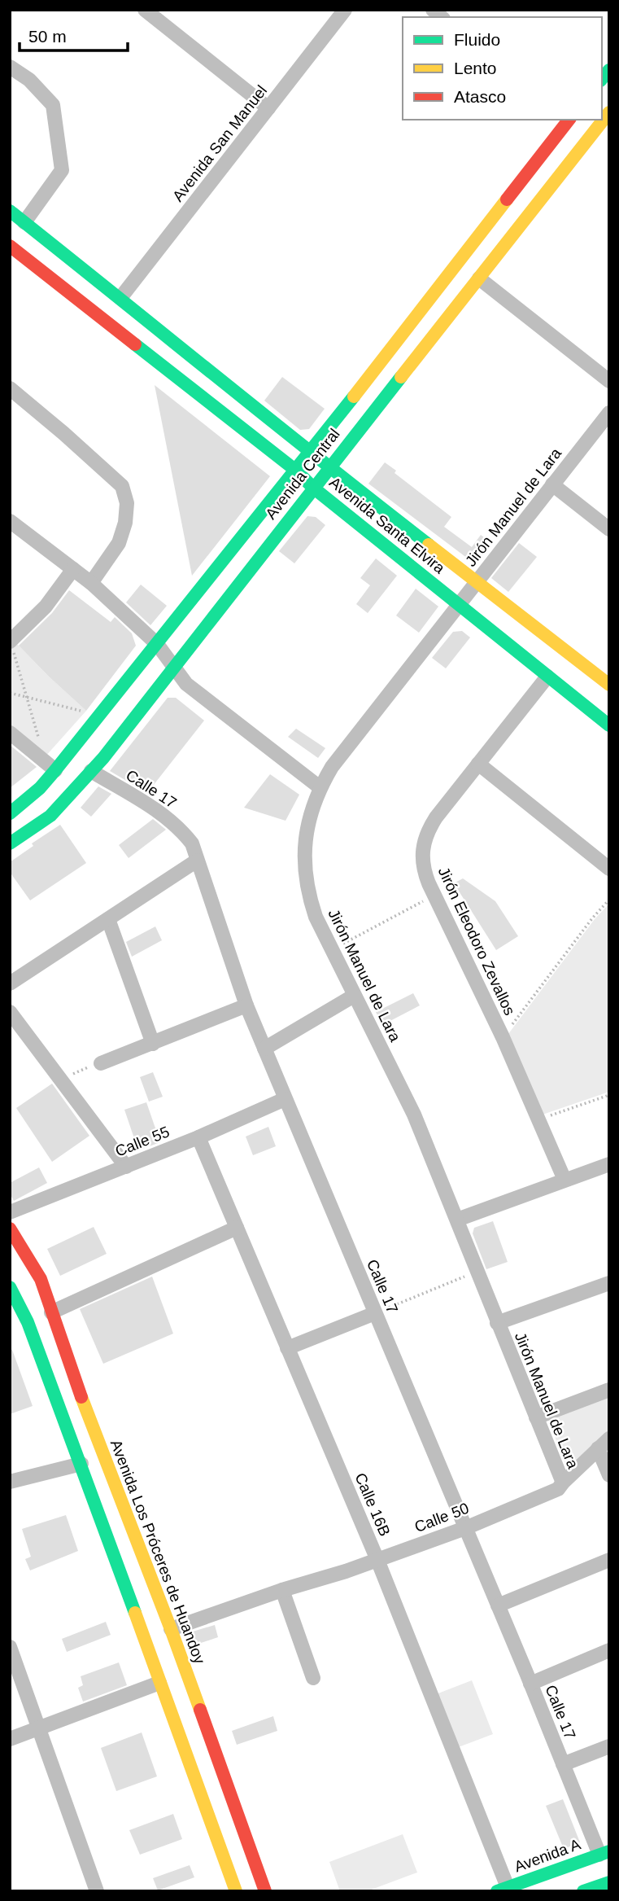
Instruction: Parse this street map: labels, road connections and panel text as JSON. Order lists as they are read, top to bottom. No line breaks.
{"streets":{"main road":["Avenida Central","Avenida Santa Elvira","Avenida Los Próceres de Huandoy","Avenida A"],"street":["Avenida San Manuel","Jirón Manuel de Lara","Calle 17","Jirón Eleodoro Zevallos","Calle 55","Calle 16B","Calle 50"]},"crossings":[["Avenida San Manuel","Avenida Santa Elvira"],["Avenida Central","Avenida Santa Elvira"],["Avenida Central","Calle 17"],["Jirón Manuel de Lara","Avenida Santa Elvira"],["Jirón Manuel de Lara","Calle 50"],["Avenida Santa Elvira","Jirón Eleodoro Zevallos"],["Calle 17","Calle 55"],["Calle 17","Calle 50"],["Calle 17","Avenida A"],["Calle 55","Calle 16B"],["Calle 16B","Calle 50"],["Calle 16B","Avenida A"],["Calle 50","Avenida Los Próceres de Huandoy"]],"legend":["Fluido","Lento","Atasco"],"scale_bar":"50 m"}
